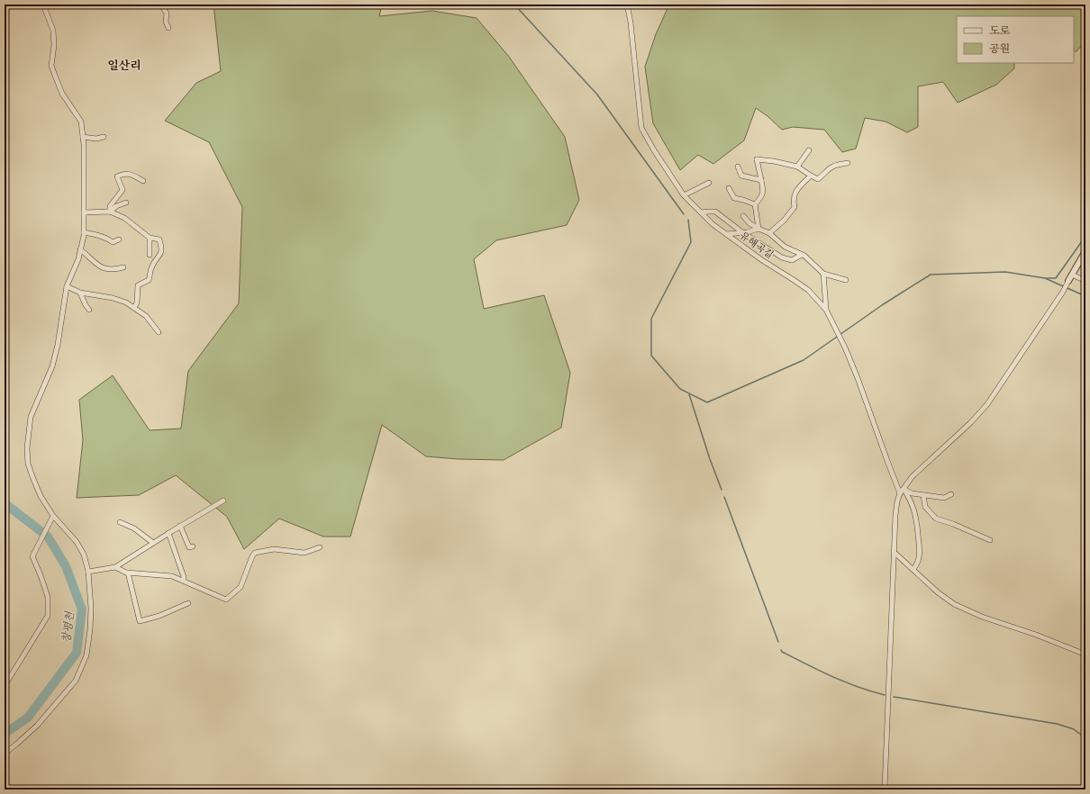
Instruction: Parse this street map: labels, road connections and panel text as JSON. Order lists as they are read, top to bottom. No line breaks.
{"streets":{"street":["유해곡길"]},"districts":["일산리"],"water":["창평천"],"legend":["도로","공원"]}
